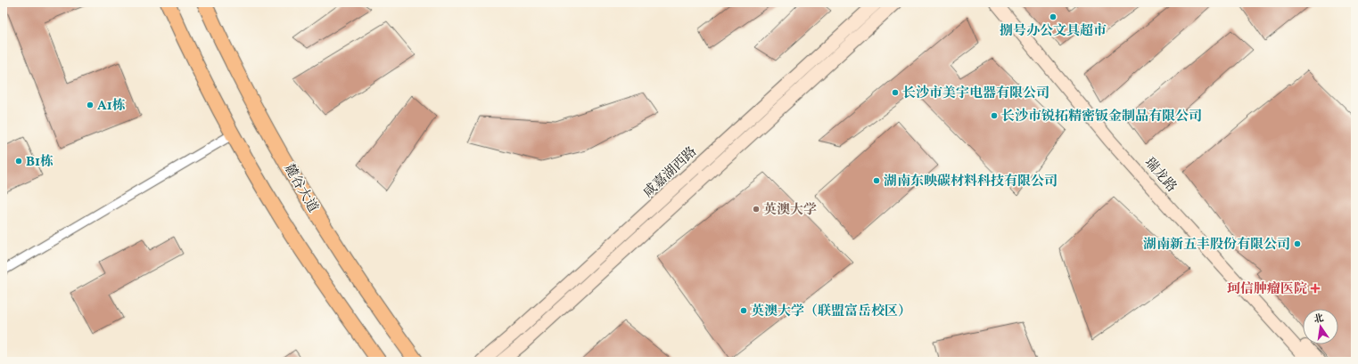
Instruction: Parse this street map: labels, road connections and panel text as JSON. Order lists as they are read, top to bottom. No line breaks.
{"streets":{"main road":["咸嘉湖西路","瑞龙路","麓谷大道"]},"places":{"other":["捌号办公文具超市","长沙市美宇电器有限公司","A1栋","长沙市锐拓精密钣金制品有限公司","B1栋","湖南东映碳材料科技有限公司","英澳大学","湖南新五丰股份有限公司","英澳大学（联盟富岳校区）"],"health":["珂信肿瘤医院"]},"north":"top"}
